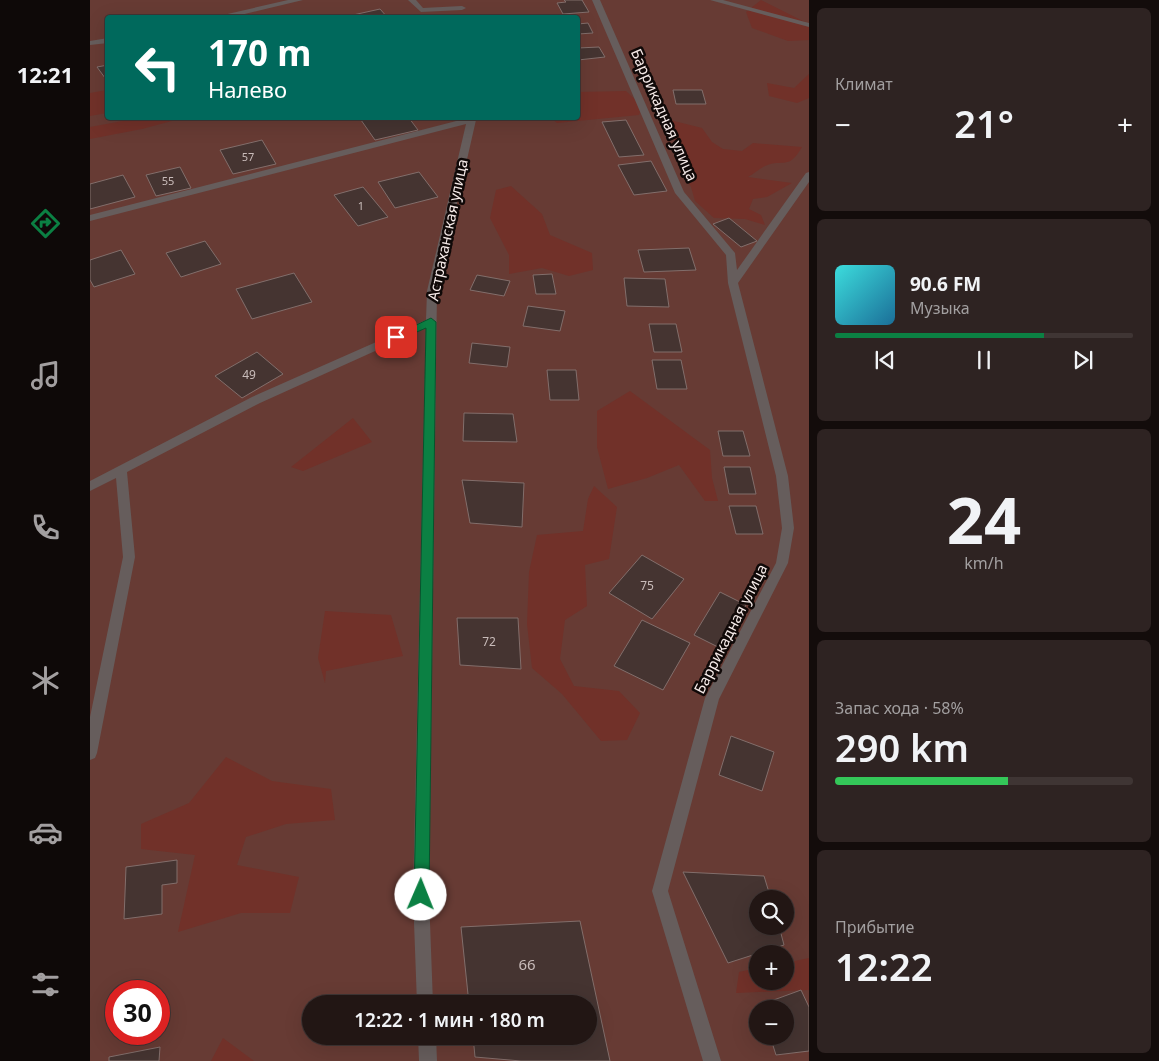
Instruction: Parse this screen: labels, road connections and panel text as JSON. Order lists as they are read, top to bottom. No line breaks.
{"streets":{"street":["Баррикадная улица","Астраханская улица"]},"house_numbers":["57","55","1","49","75","72","66"],"page":{"tabs":"12:21","tile":["Климат",["24","km/h"],["Запас хода · 58%","290 km"],["Прибытие","12:22"]],"turn":["170 m","Налево"],"heat":["−","21°","+"],"song":["90.6 FM","Музыка"],"map_buttons":["+","−"],"limit":"30","trip":"12:22 · 1 мин · 180 m"}}
